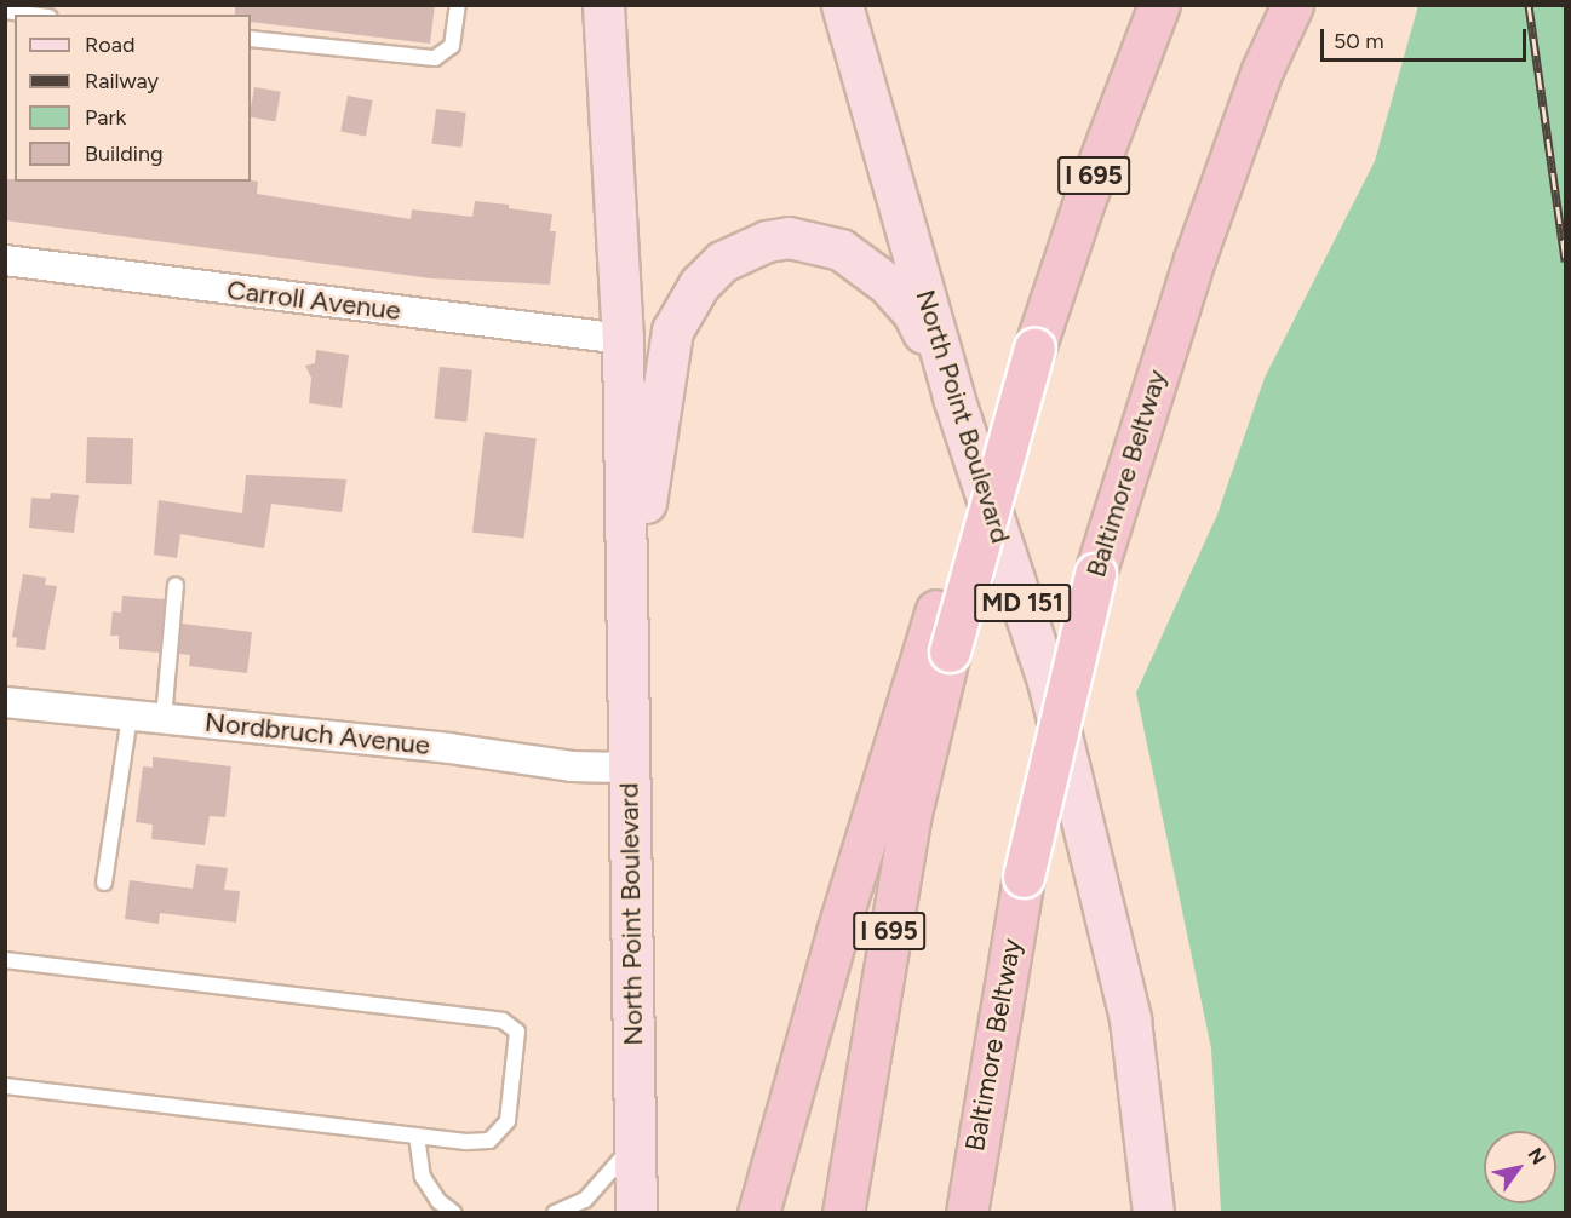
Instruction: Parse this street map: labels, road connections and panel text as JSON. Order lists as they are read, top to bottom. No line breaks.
{"streets":{"highway":["I 695","Baltimore Beltway"],"main road":["North Point Boulevard","MD 151"],"street":["Carroll Avenue","Nordbruch Avenue"]},"crossings":[["Carroll Avenue","North Point Boulevard"],["North Point Boulevard","Nordbruch Avenue"]],"legend":["Road","Railway","Park","Building"],"scale_bar":"50 m","north":"top right"}
